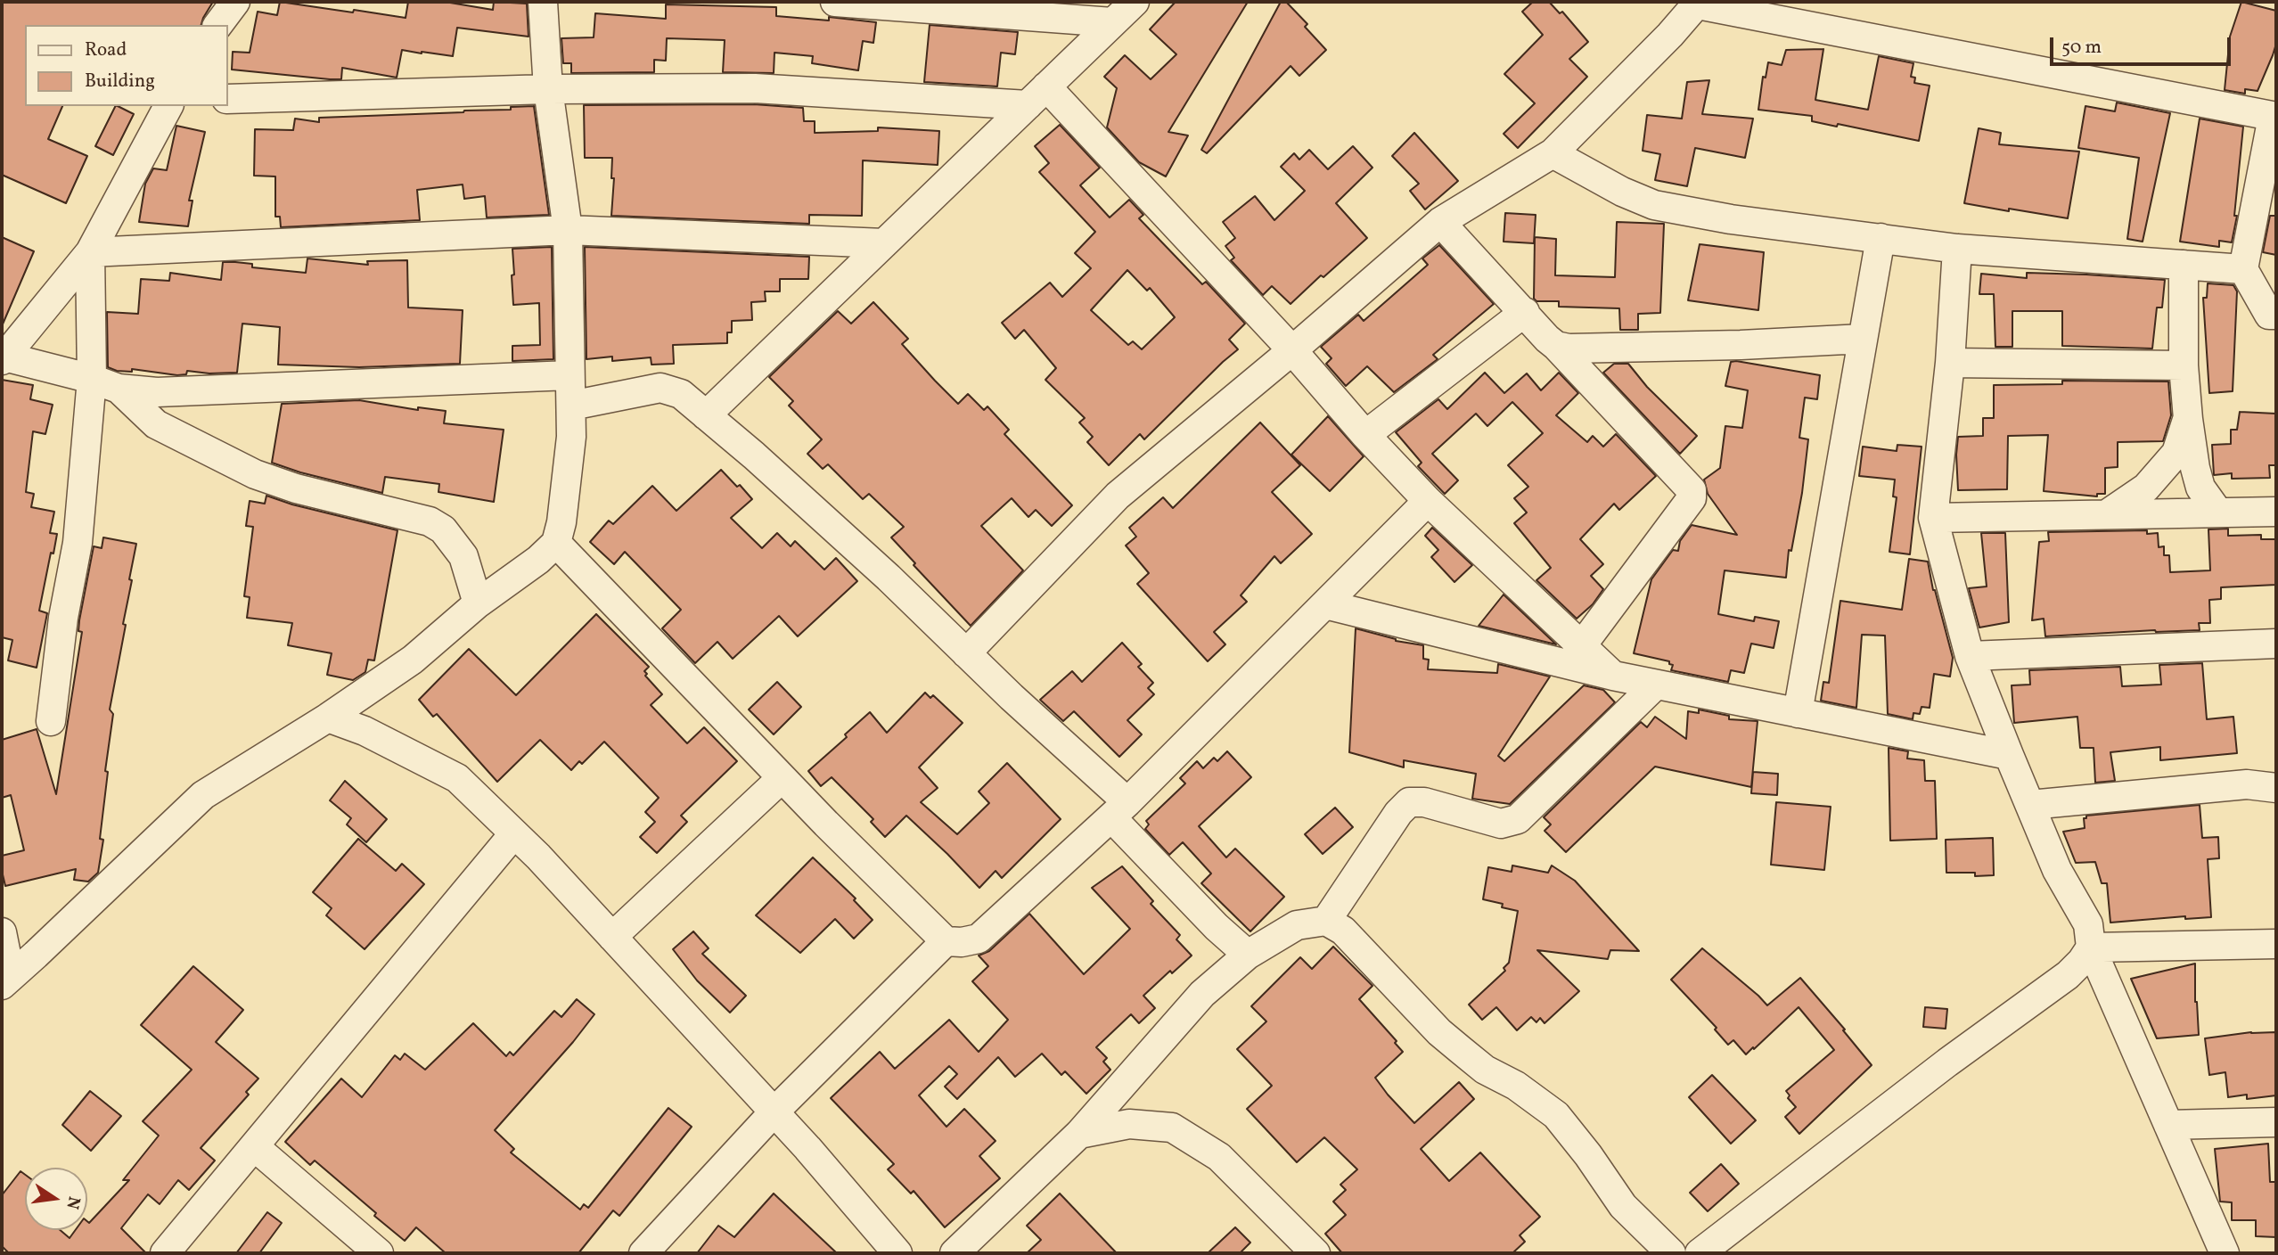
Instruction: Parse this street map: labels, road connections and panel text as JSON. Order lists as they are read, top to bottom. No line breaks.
{"legend":["Road","Building"],"scale_bar":"50 m","north":"right"}
